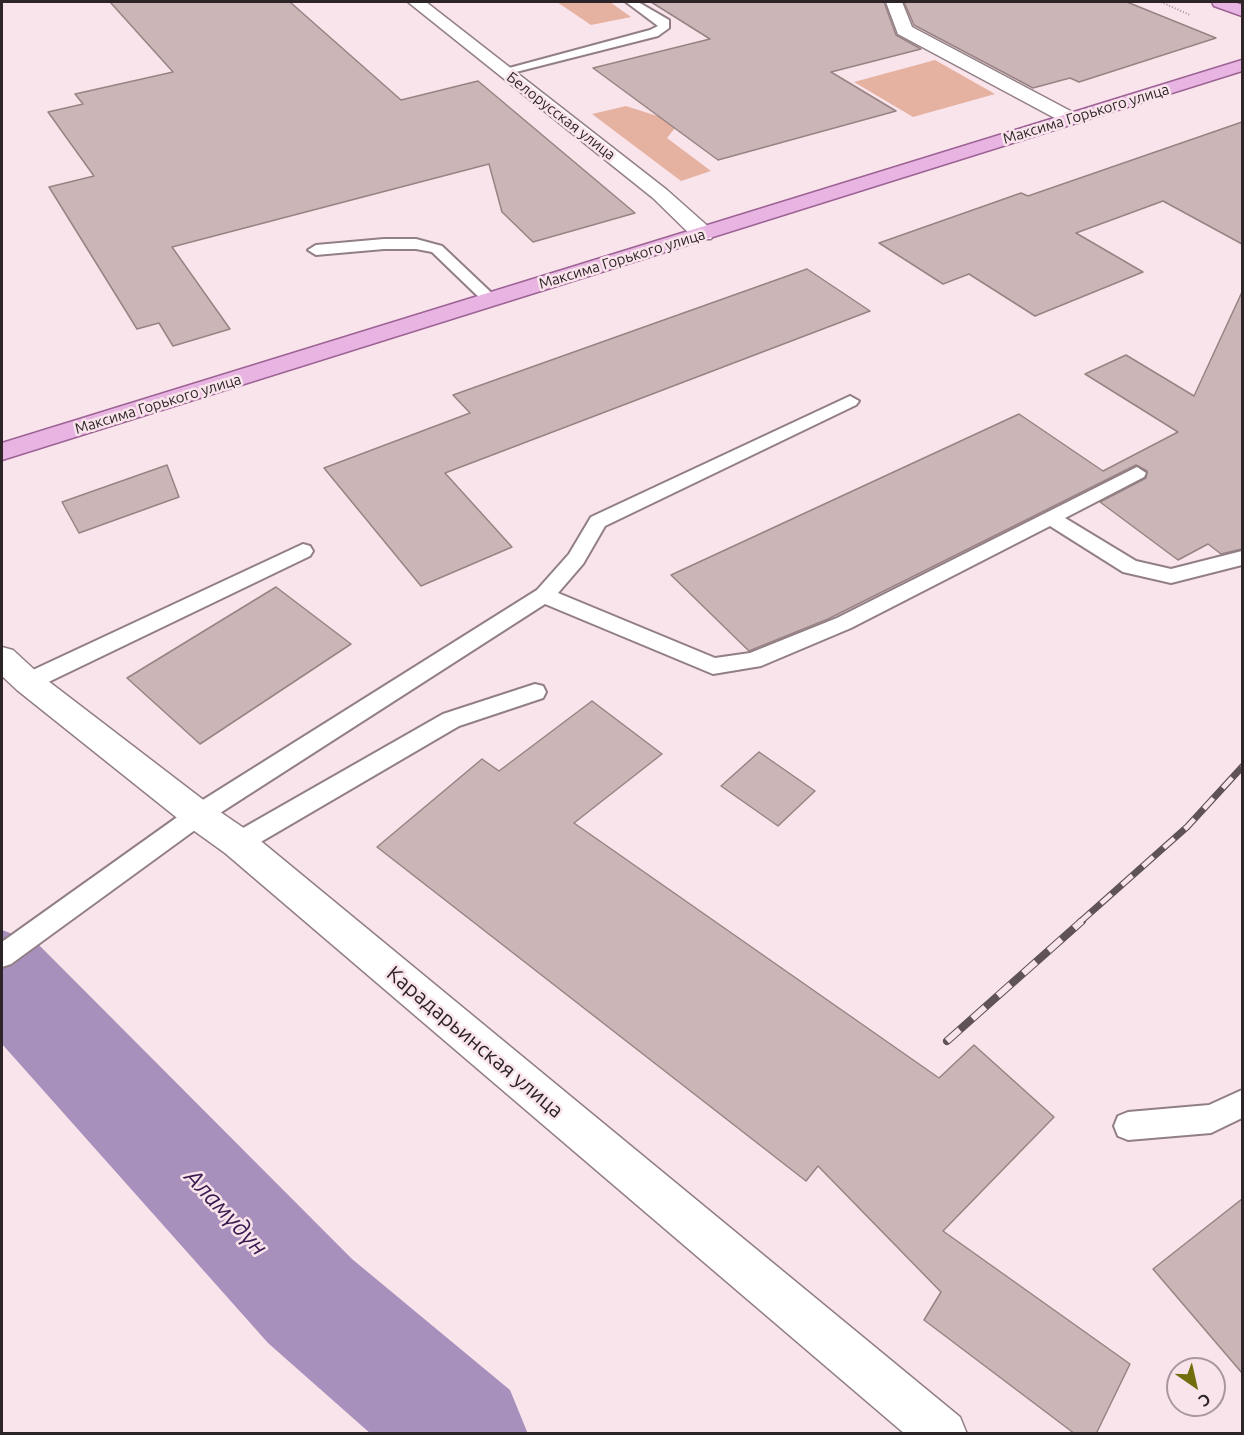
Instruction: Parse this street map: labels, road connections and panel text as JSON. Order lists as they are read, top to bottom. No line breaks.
{"streets":{"main road":["Максима Горького улица"],"street":["Белорусская улица","Карадарьинская улица"]},"crossings":[["Максима Горького улица","Белорусская улица"]],"water":["Аламүдүн"],"north":"bottom right"}
